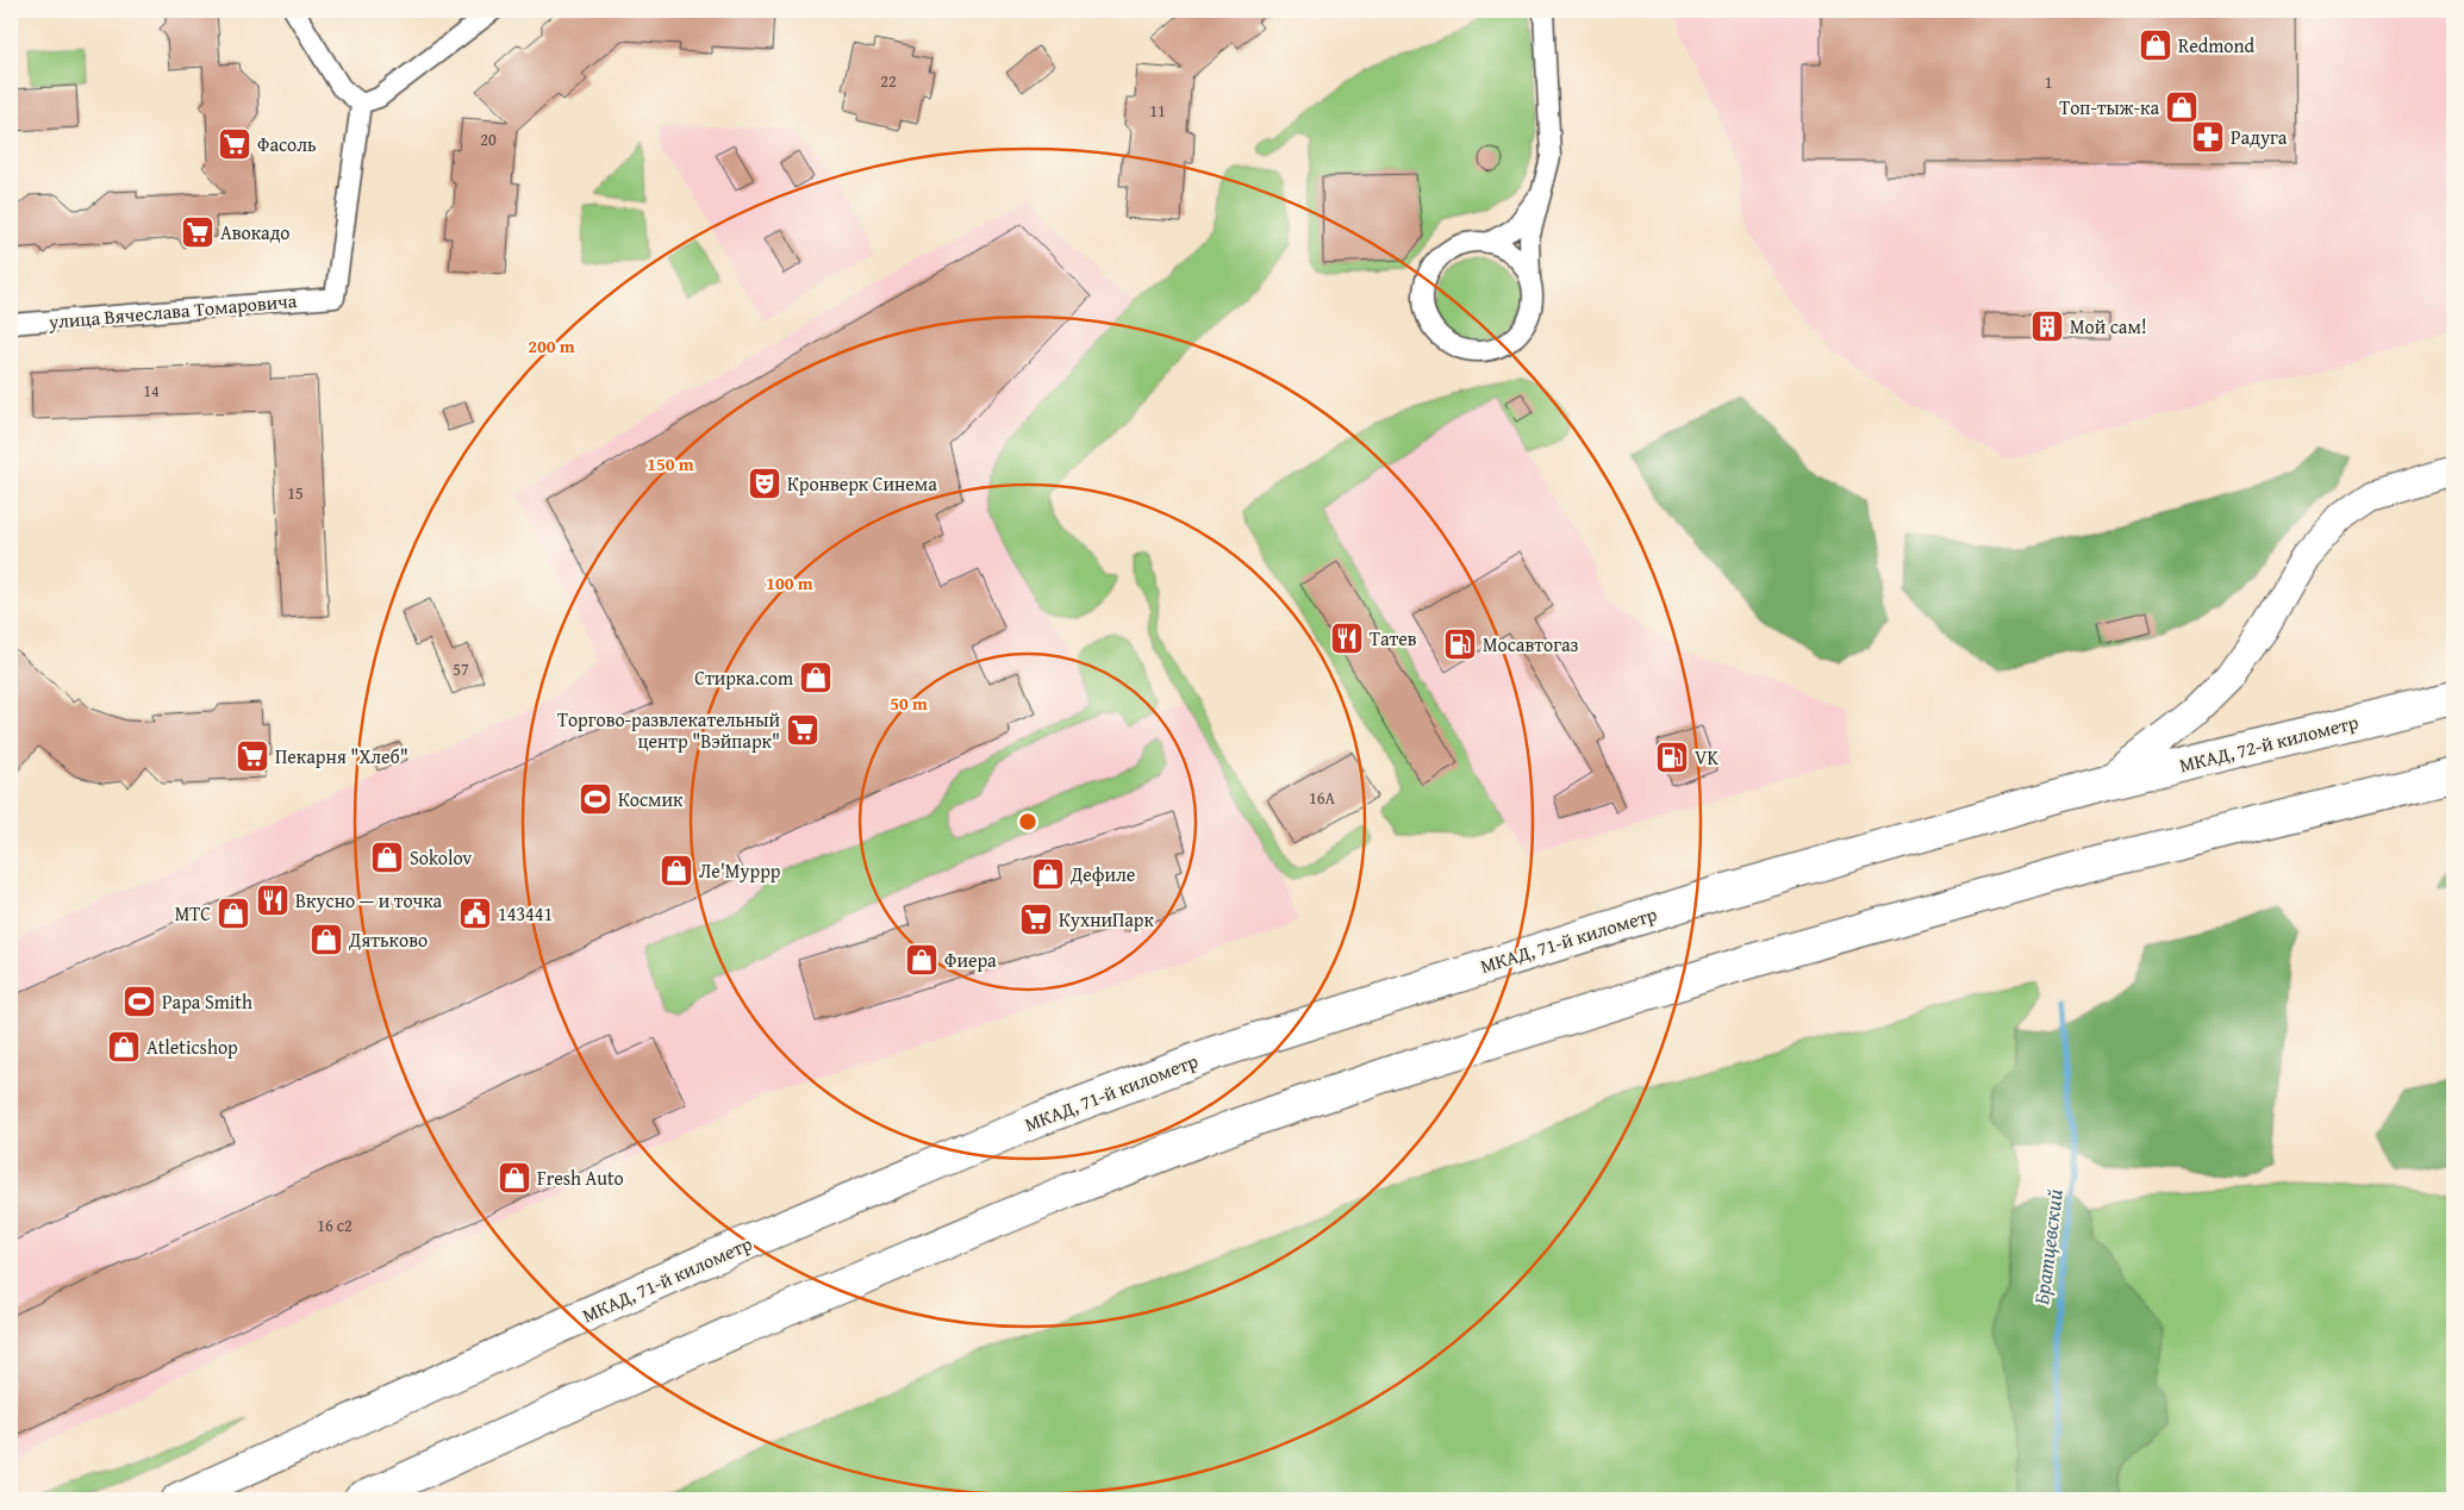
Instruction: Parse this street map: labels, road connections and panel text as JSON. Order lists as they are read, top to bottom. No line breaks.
{"streets":{"highway":["МКАД, 72-й километр","МКАД, 71-й километр"],"street":["улица Вячеслава Томаровича"]},"crossings":[["МКАД, 72-й километр","МКАД, 71-й километр"]],"water":["Братцевский"],"places":{"shop":["Redmond","Топ-тыж-ка","Стирка.com","Sokolov","Ле'Муррр","Дефиле","МТС","Дятьково","Фиера","Atleticshop","Fresh Auto"],"pharmacy":["Радуга"],"supermarket":["Фасоль","Авокадо","Торгово-развлекательный центр \"Вэйпарк\"","Пекарня \"Хлеб\"","КухниПарк"],"building":["Мой сам!"],"theatre":["Кронверк Синема"],"restaurant":["Татев","Вкусно — и точка"],"fuel station":["Мосавтогаз","VK"],"sports":["Космик","Papa Smith"],"public building":["143441"]},"house_numbers":["22","1","11","20","14","15","57","16А","16 с2"],"rings":["200 m","150 m","100 m","50 m"]}
